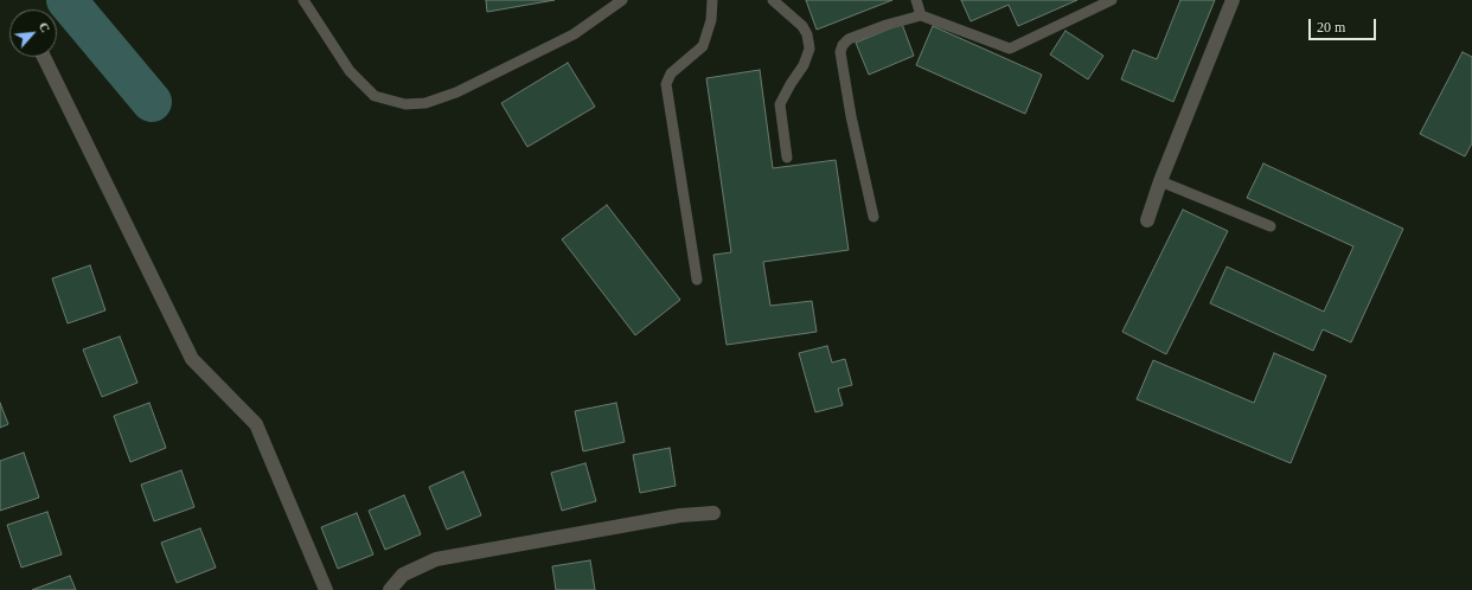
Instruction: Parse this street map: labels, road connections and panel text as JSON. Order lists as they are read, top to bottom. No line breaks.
{"scale_bar":"20 m","north":"top right"}
